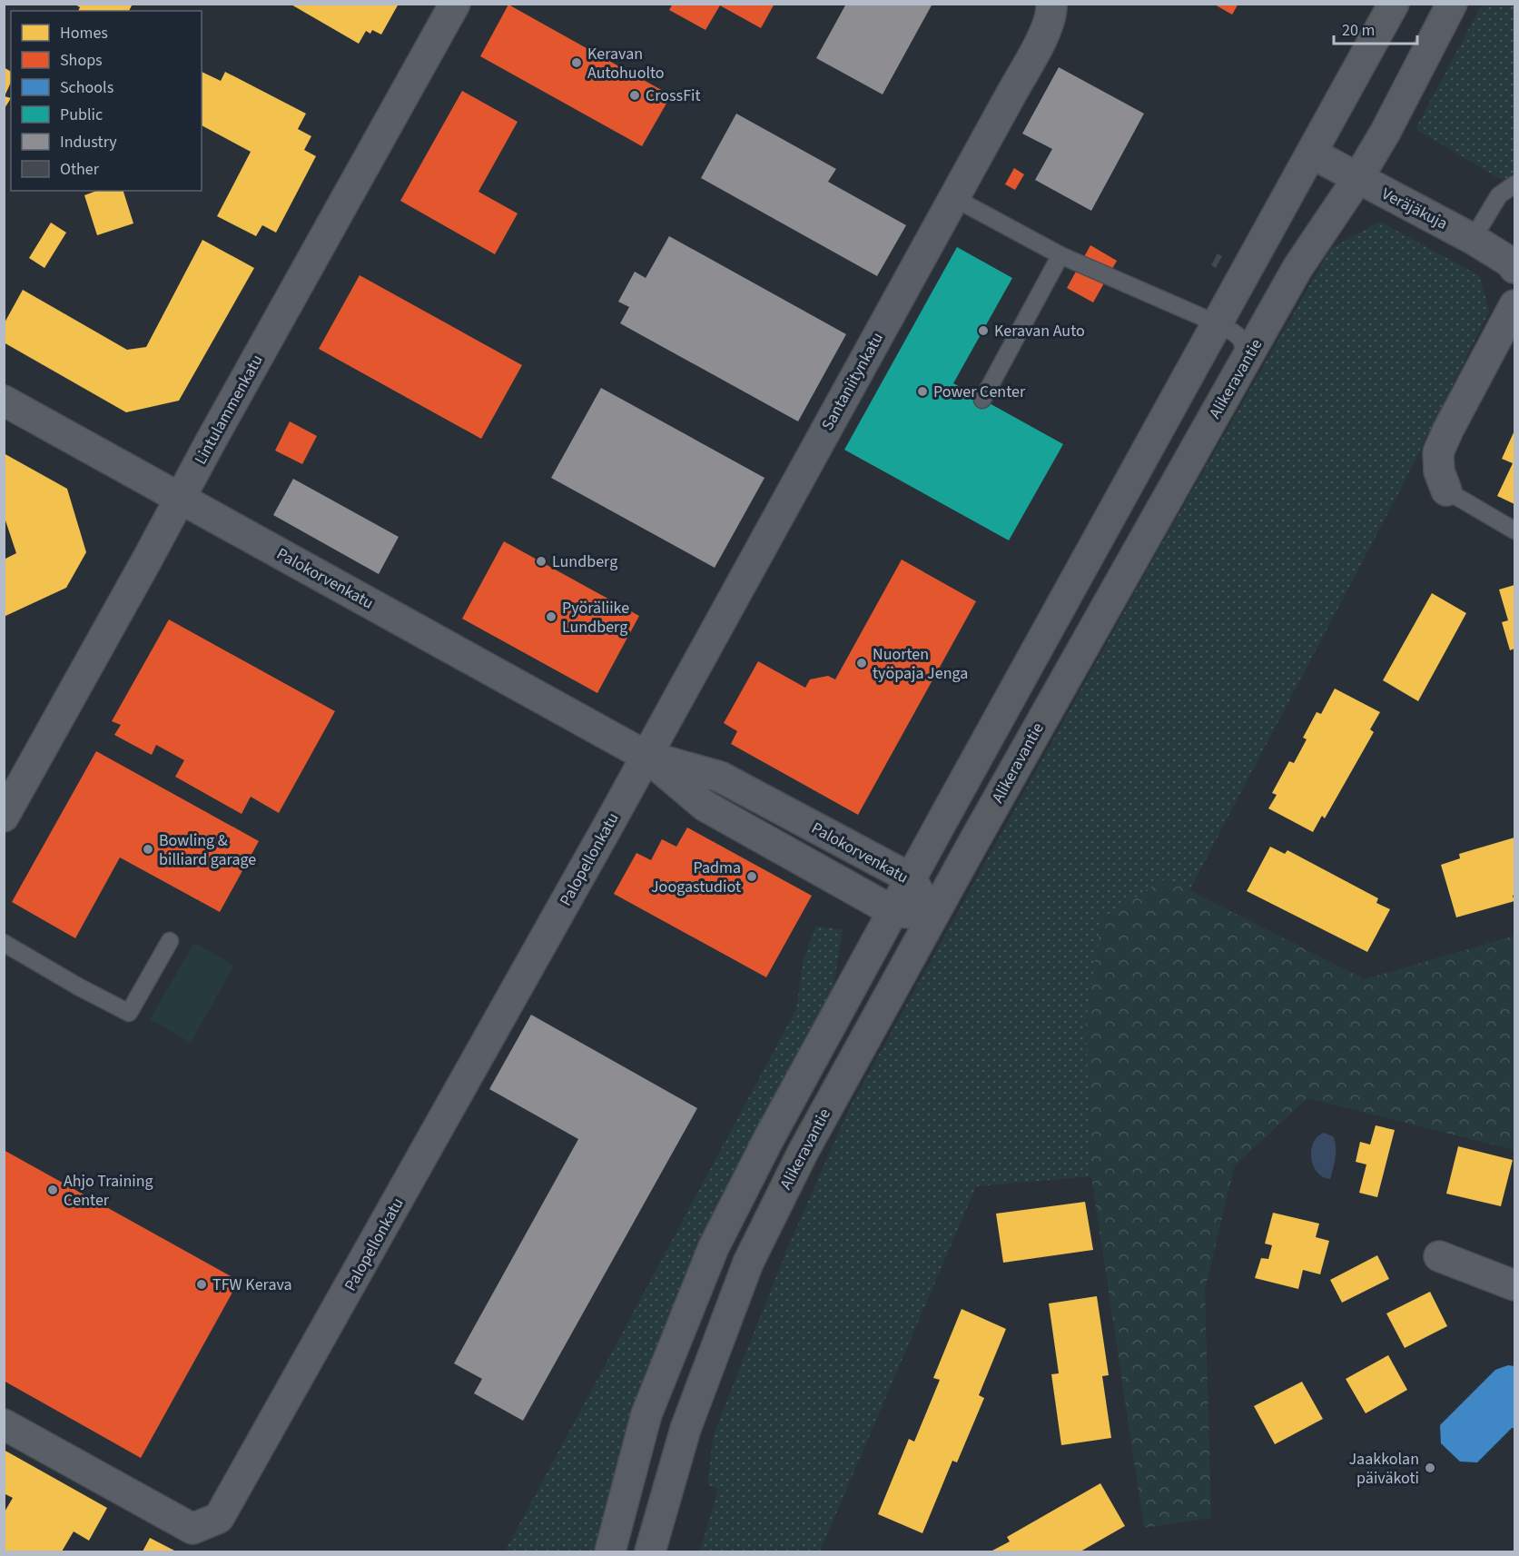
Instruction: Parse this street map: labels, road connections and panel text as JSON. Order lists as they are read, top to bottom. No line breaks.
{"streets":{"main road":["Alikeravantie"],"street":["Veräjäkuja","Santaniitynkatu","Lintulammenkatu","Palokorvenkatu","Palopellonkatu"]},"crossings":[["Veräjäkuja","Alikeravantie"],["Alikeravantie","Palokorvenkatu"],["Santaniitynkatu","Palokorvenkatu"],["Santaniitynkatu","Palopellonkatu"],["Lintulammenkatu","Palokorvenkatu"],["Palokorvenkatu","Palopellonkatu"]],"places":["Keravan Autohuolto","CrossFit","Keravan Auto","Power Center","Lundberg","Pyöräliike Lundberg","Nuorten työpaja Jenga","Bowling & billiard garage","Padma Joogastudiot","Ahjo Training Center","TFW Kerava","Jaakkolan päiväkoti"],"legend":["Homes","Shops","Schools","Public","Industry","Other"],"scale_bar":"20 m"}
